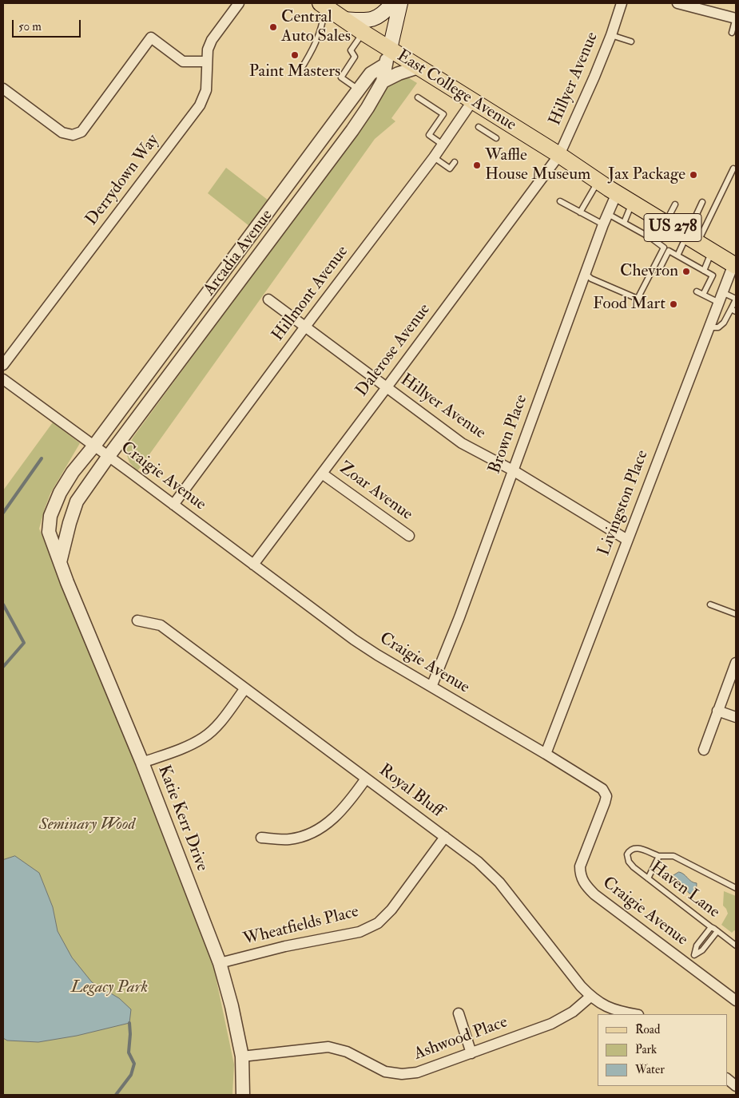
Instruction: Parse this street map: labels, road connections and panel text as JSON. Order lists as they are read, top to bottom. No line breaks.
{"streets":{"main road":["East College Avenue","US 278"],"street":["Hillyer Avenue","Derrydown Way","Arcadia Avenue","Hillmont Avenue","Dalerose Avenue","Brown Place","Craigie Avenue","Zoar Avenue","Livingston Place","Royal Bluff","Katie Kerr Drive","Wheatfields Place","Ashwood Place"],"lane":["Haven Lane"]},"crossings":[["Hillyer Avenue","East College Avenue"],["Hillyer Avenue","Hillmont Avenue"],["Hillyer Avenue","Dalerose Avenue"],["Hillyer Avenue","Brown Place"],["Hillyer Avenue","Livingston Place"],["East College Avenue","Arcadia Avenue"],["East College Avenue","Hillmont Avenue"],["East College Avenue","Dalerose Avenue"],["East College Avenue","Brown Place"],["East College Avenue","Livingston Place"],["Arcadia Avenue","Craigie Avenue"],["Arcadia Avenue","Katie Kerr Drive"],["Hillmont Avenue","Craigie Avenue"],["Dalerose Avenue","Craigie Avenue"],["Dalerose Avenue","Zoar Avenue"],["Brown Place","Craigie Avenue"],["Craigie Avenue","Livingston Place"],["Craigie Avenue","Katie Kerr Drive"],["Royal Bluff","Wheatfields Place"],["Royal Bluff","Ashwood Place"],["Katie Kerr Drive","Wheatfields Place"],["Katie Kerr Drive","Ashwood Place"]],"parks":["Seminary Wood","Legacy Park"],"places":["Central Auto Sales","Paint Masters","Waffle House Museum","Jax Package","Chevron","Food Mart"],"legend":["Road","Park","Water"],"scale_bar":"50 m"}
